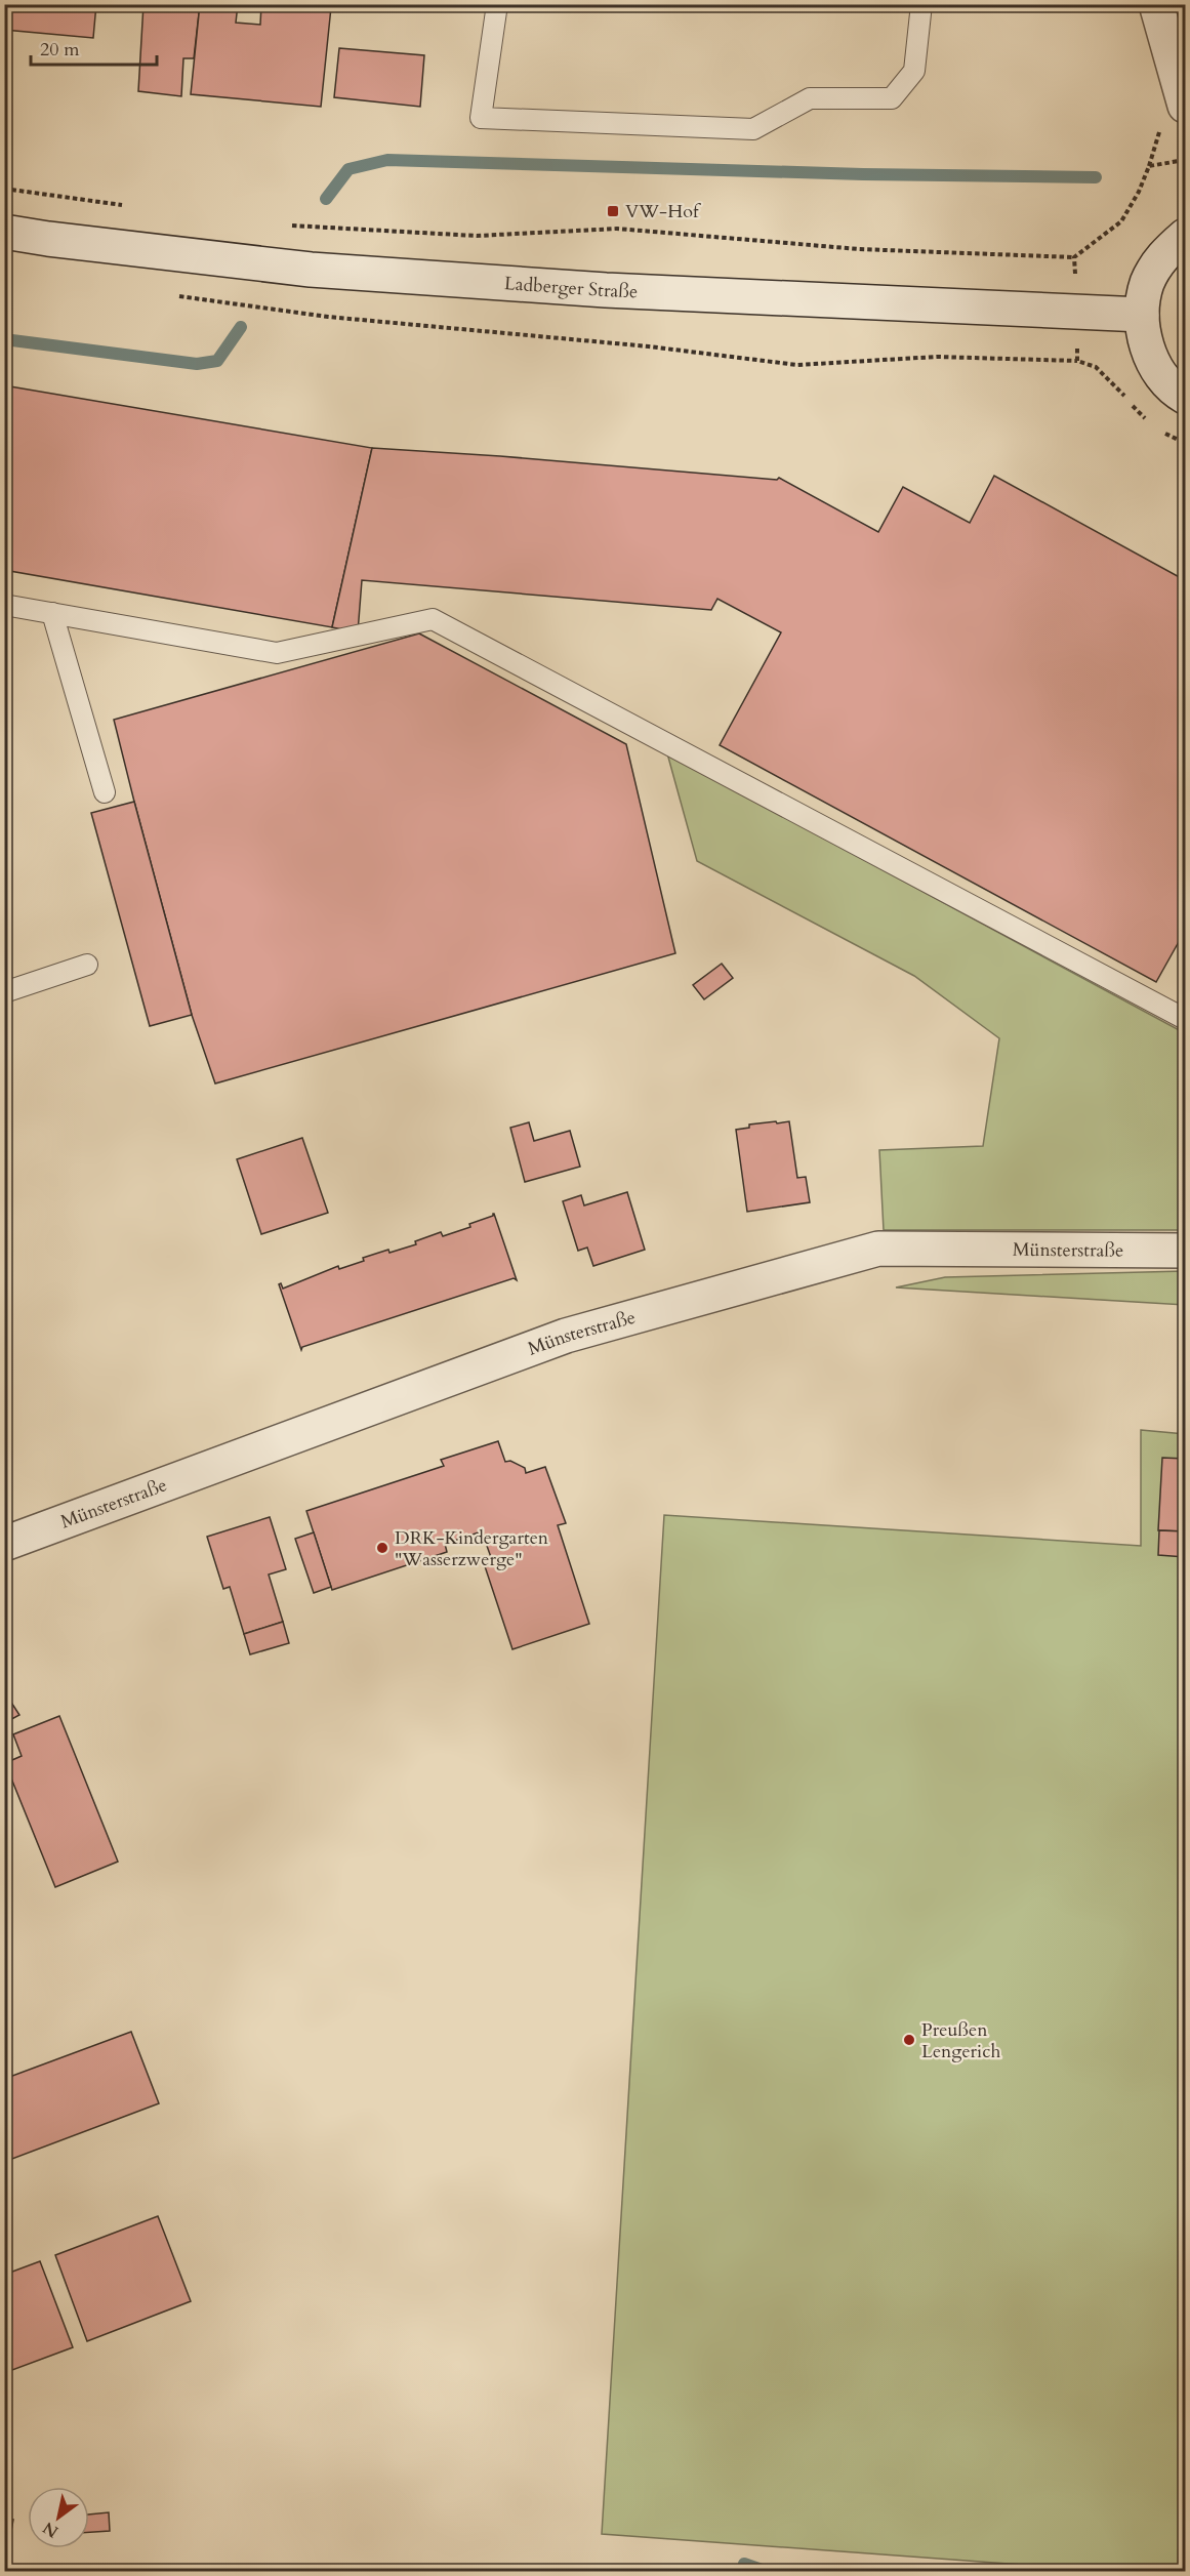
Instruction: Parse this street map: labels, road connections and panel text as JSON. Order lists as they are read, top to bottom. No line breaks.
{"streets":{"street":["Ladberger Straße","Münsterstraße"]},"places":{"transit":["VW-Hof"],"other":["DRK-Kindergarten \"Wasserzwerge\"","Preußen Lengerich"]},"scale_bar":"20 m","north":"bottom left"}
